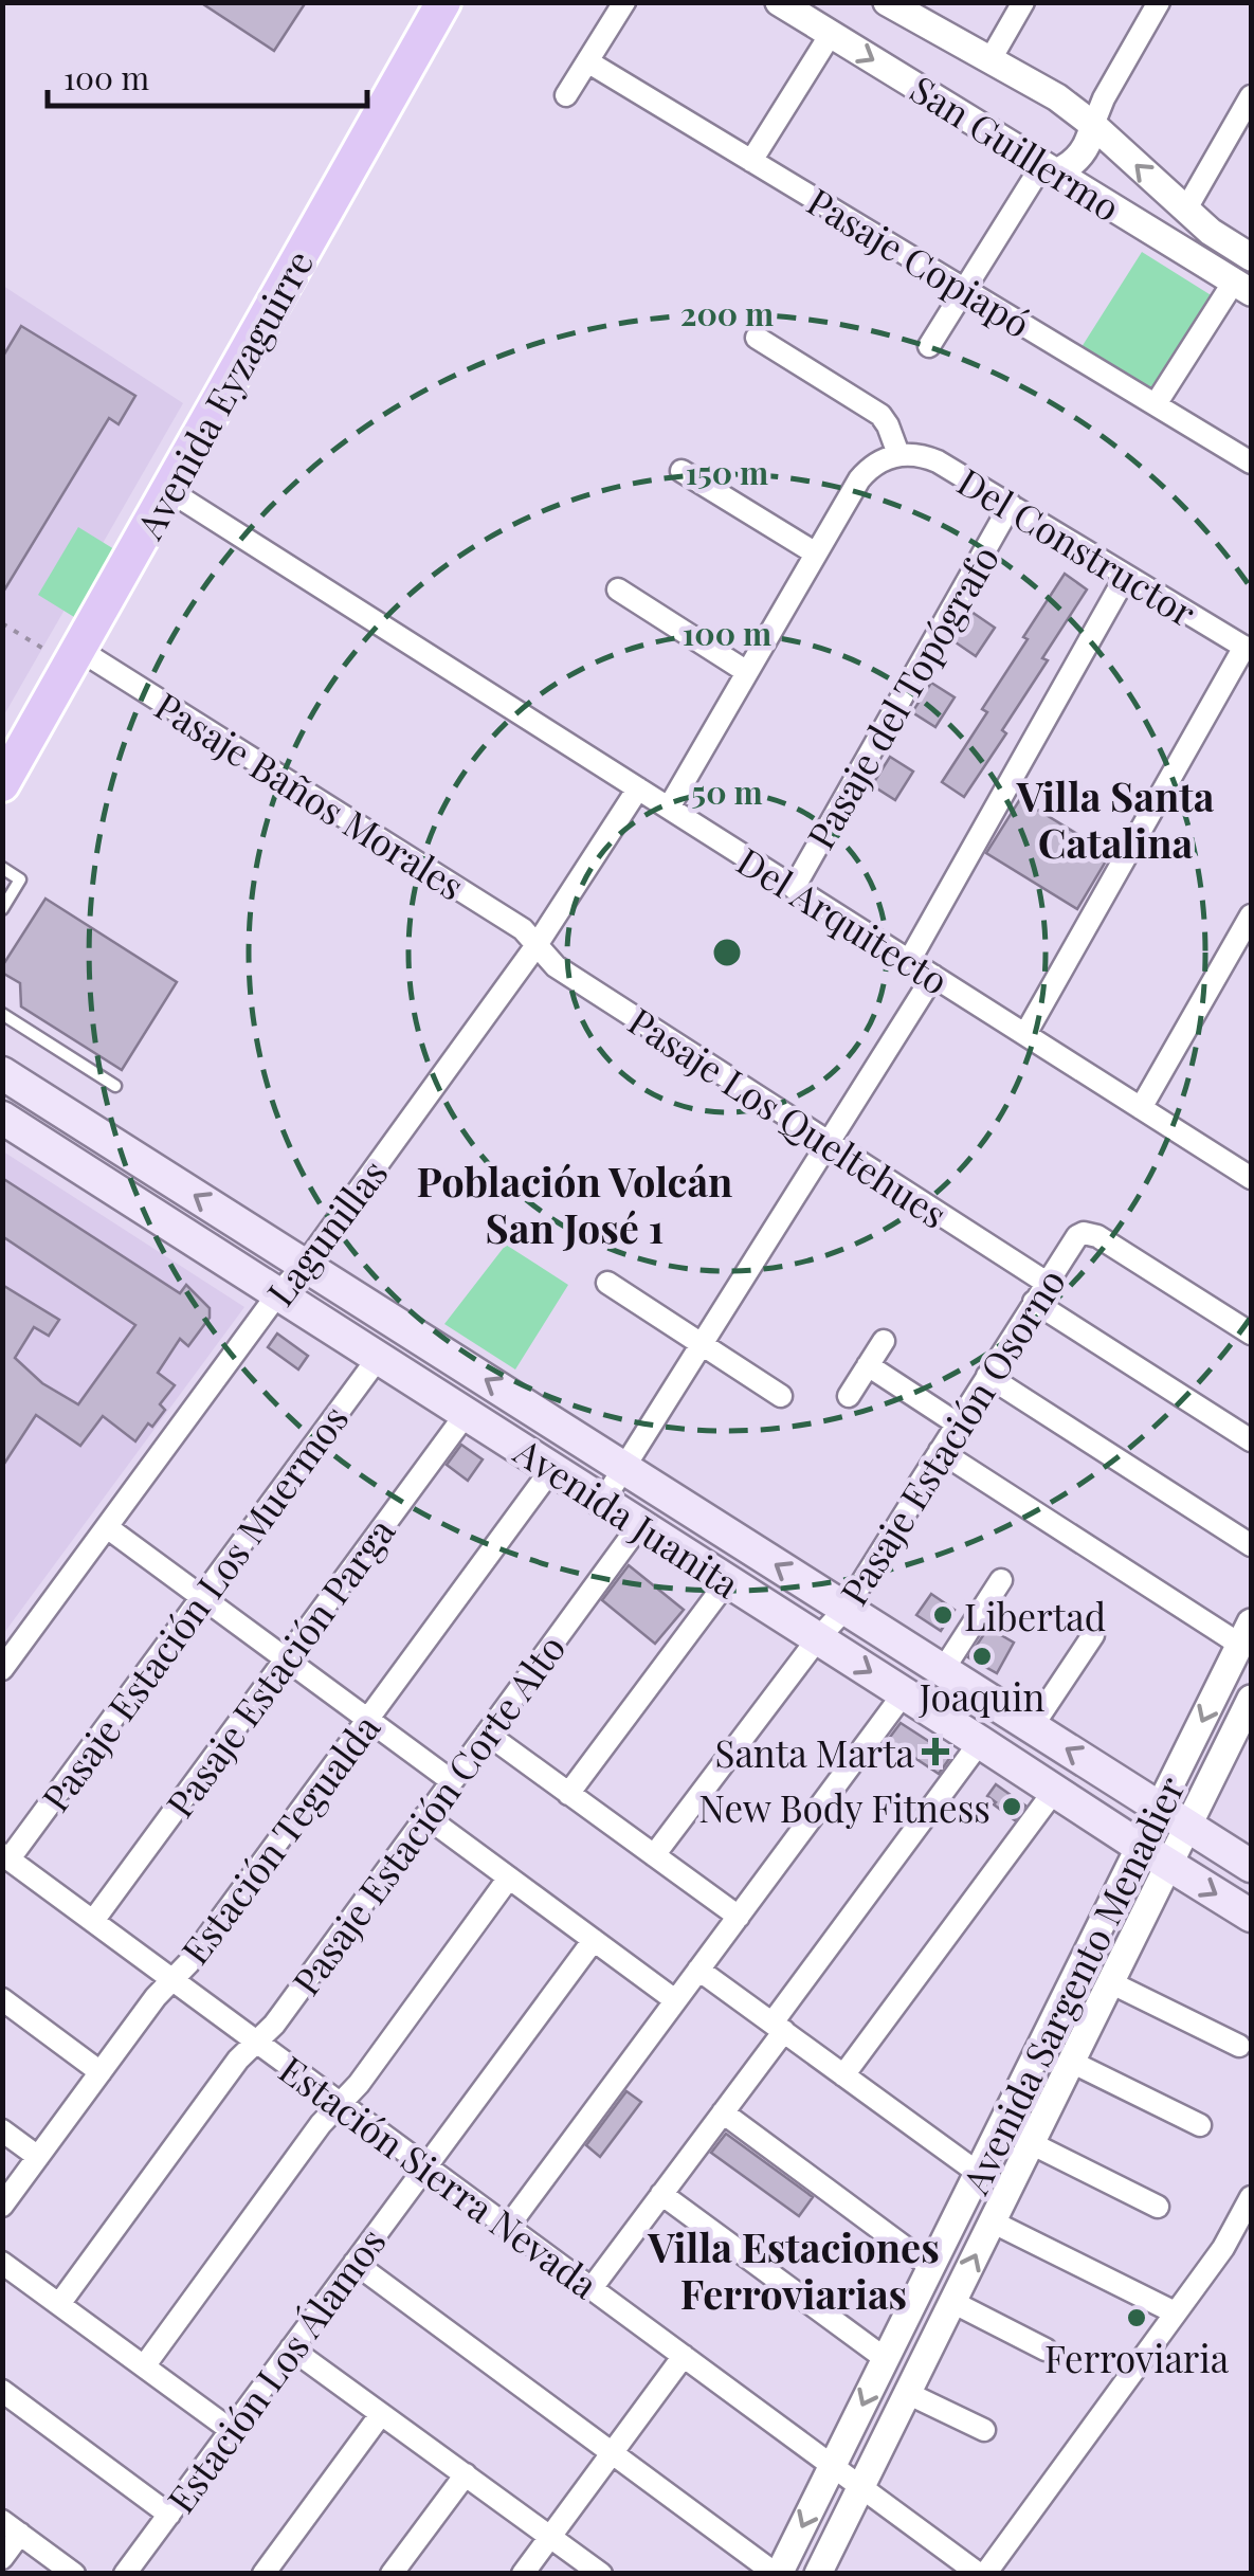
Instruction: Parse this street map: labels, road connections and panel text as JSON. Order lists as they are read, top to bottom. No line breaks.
{"streets":{"main road":["Avenida Eyzaguirre","Avenida Juanita"],"street":["San Guillermo","Pasaje Copiapó","Del Constructor","Pasaje del Topógrafo","Pasaje Baños Morales","Del Arquitecto","Pasaje Los Queltehues","Lagunillas","Pasaje Estación Osorno","Pasaje Estación Los Muermos","Pasaje Estación Parga","Pasaje Estación Corte Alto","Estación Tegualda","Avenida Sargento Menadier","Estación Sierra Nevada","Estación Los Álamos"]},"crossings":[["Avenida Eyzaguirre","Pasaje Baños Morales"],["Avenida Eyzaguirre","Del Arquitecto"],["Del Constructor","Pasaje del Topógrafo"],["Pasaje del Topógrafo","Del Arquitecto"],["Pasaje Baños Morales","Pasaje Los Queltehues"],["Pasaje Baños Morales","Lagunillas"],["Del Arquitecto","Lagunillas"],["Pasaje Los Queltehues","Lagunillas"],["Pasaje Los Queltehues","Pasaje Estación Osorno"],["Lagunillas","Avenida Juanita"],["Pasaje Estación Osorno","Avenida Juanita"],["Avenida Juanita","Pasaje Estación Los Muermos"],["Avenida Juanita","Pasaje Estación Parga"],["Avenida Juanita","Pasaje Estación Corte Alto"],["Avenida Juanita","Estación Tegualda"],["Avenida Juanita","Avenida Sargento Menadier"],["Pasaje Estación Los Muermos","Estación Sierra Nevada"],["Pasaje Estación Parga","Estación Sierra Nevada"],["Pasaje Estación Corte Alto","Estación Sierra Nevada"],["Estación Tegualda","Estación Sierra Nevada"],["Avenida Sargento Menadier","Estación Sierra Nevada"],["Estación Sierra Nevada","Estación Los Álamos"]],"districts":["Villa Santa Catalina","Población Volcán San José 1","Villa Estaciones Ferroviarias"],"places":{"other":["Libertad","Joaquin","New Body Fitness","Ferroviaria"],"health":["Santa Marta"]},"scale_bar":"100 m","rings":["200 m","150 m","100 m","50 m"]}
